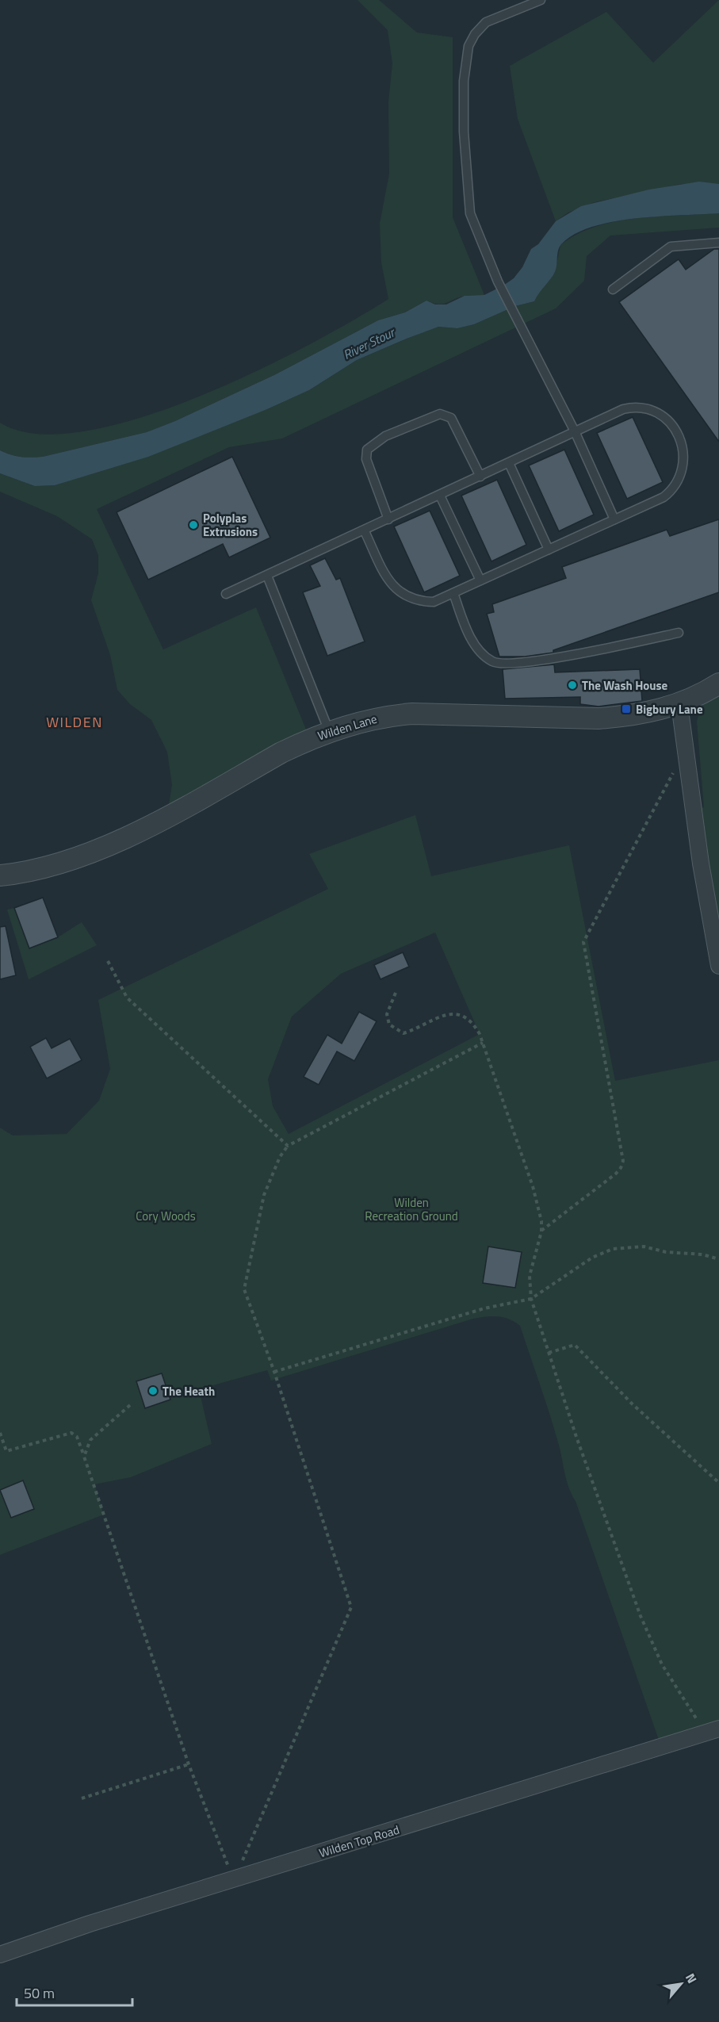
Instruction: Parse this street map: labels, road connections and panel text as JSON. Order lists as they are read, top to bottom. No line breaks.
{"streets":{"street":["Wilden Lane","Wilden Top Road"]},"districts":["WILDEN"],"water":["River Stour"],"parks":["Wilden Recreation Ground","Cory Woods"],"places":{"other":["Polyplas Extrusions","The Wash House","The Heath"],"transit":["Bigbury Lane"]},"scale_bar":"50 m","north":"top right"}
